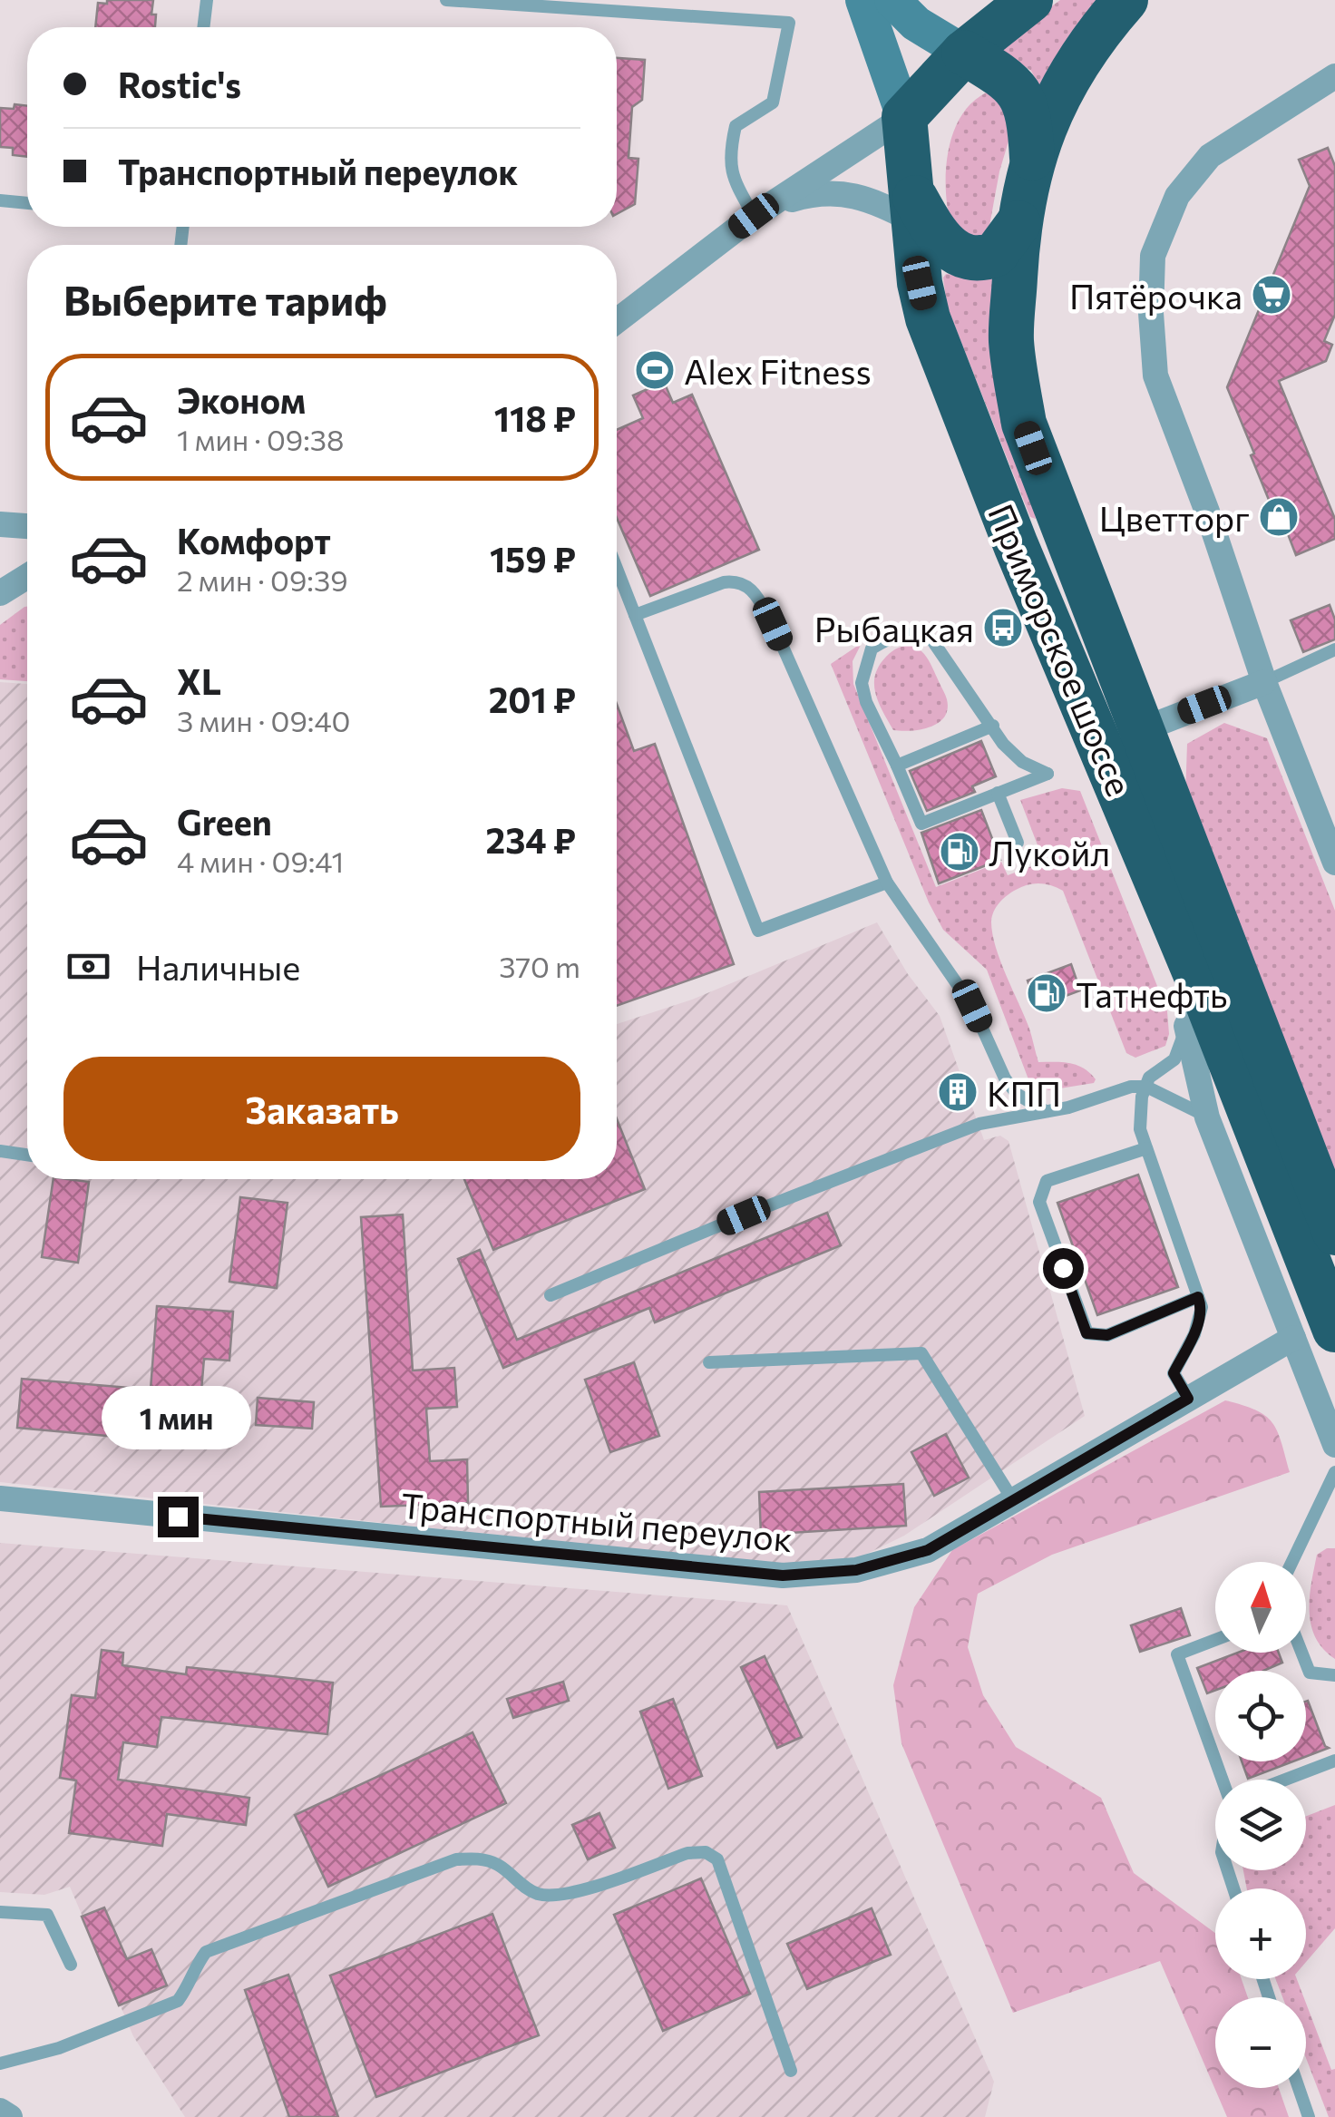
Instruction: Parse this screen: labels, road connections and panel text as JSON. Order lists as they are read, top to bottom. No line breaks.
{"streets":{"highway":["Приморское шоссе"],"street":["Транспортный переулок"]},"crossings":[["Приморское шоссе","Транспортный переулок"]],"places":{"supermarket":["Пятёрочка"],"sports":["Alex Fitness"],"shop":["Цветторг"],"bus stop":["Рыбацкая"],"fuel station":["Лукойл","Татнефть"],"building":["КПП"]},"north":"top","page":{"banner":["Rostic's","Транспортный переулок"],"heading":"Выберите тариф","list":[{"name":"Эконом","note":"1 мин · 09:38","value":"118 ₽"},{"name":"Комфорт","note":"2 мин · 09:39","value":"159 ₽"},{"name":"XL","note":"3 мин · 09:40","value":"201 ₽"},{"name":"Green","note":"4 мин · 09:41","value":"234 ₽"}],"pay":["Наличные","370 m"],"buttons":"Заказать","bubble":"1 мин","map_buttons":["+","−"]}}
